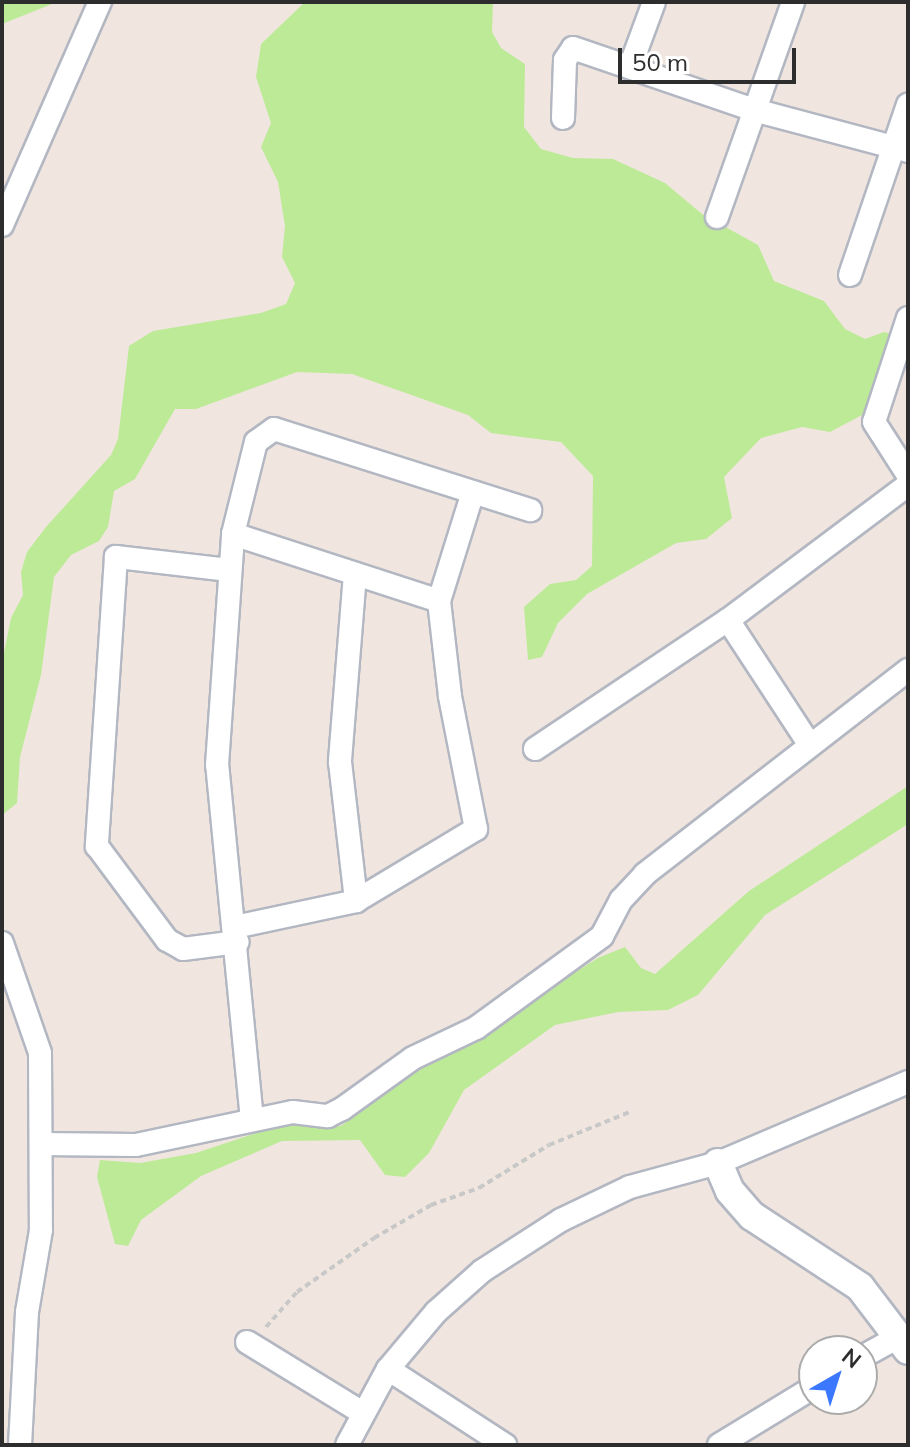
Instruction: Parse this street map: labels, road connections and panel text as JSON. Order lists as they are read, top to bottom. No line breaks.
{"scale_bar":"50 m","north":"top right"}
